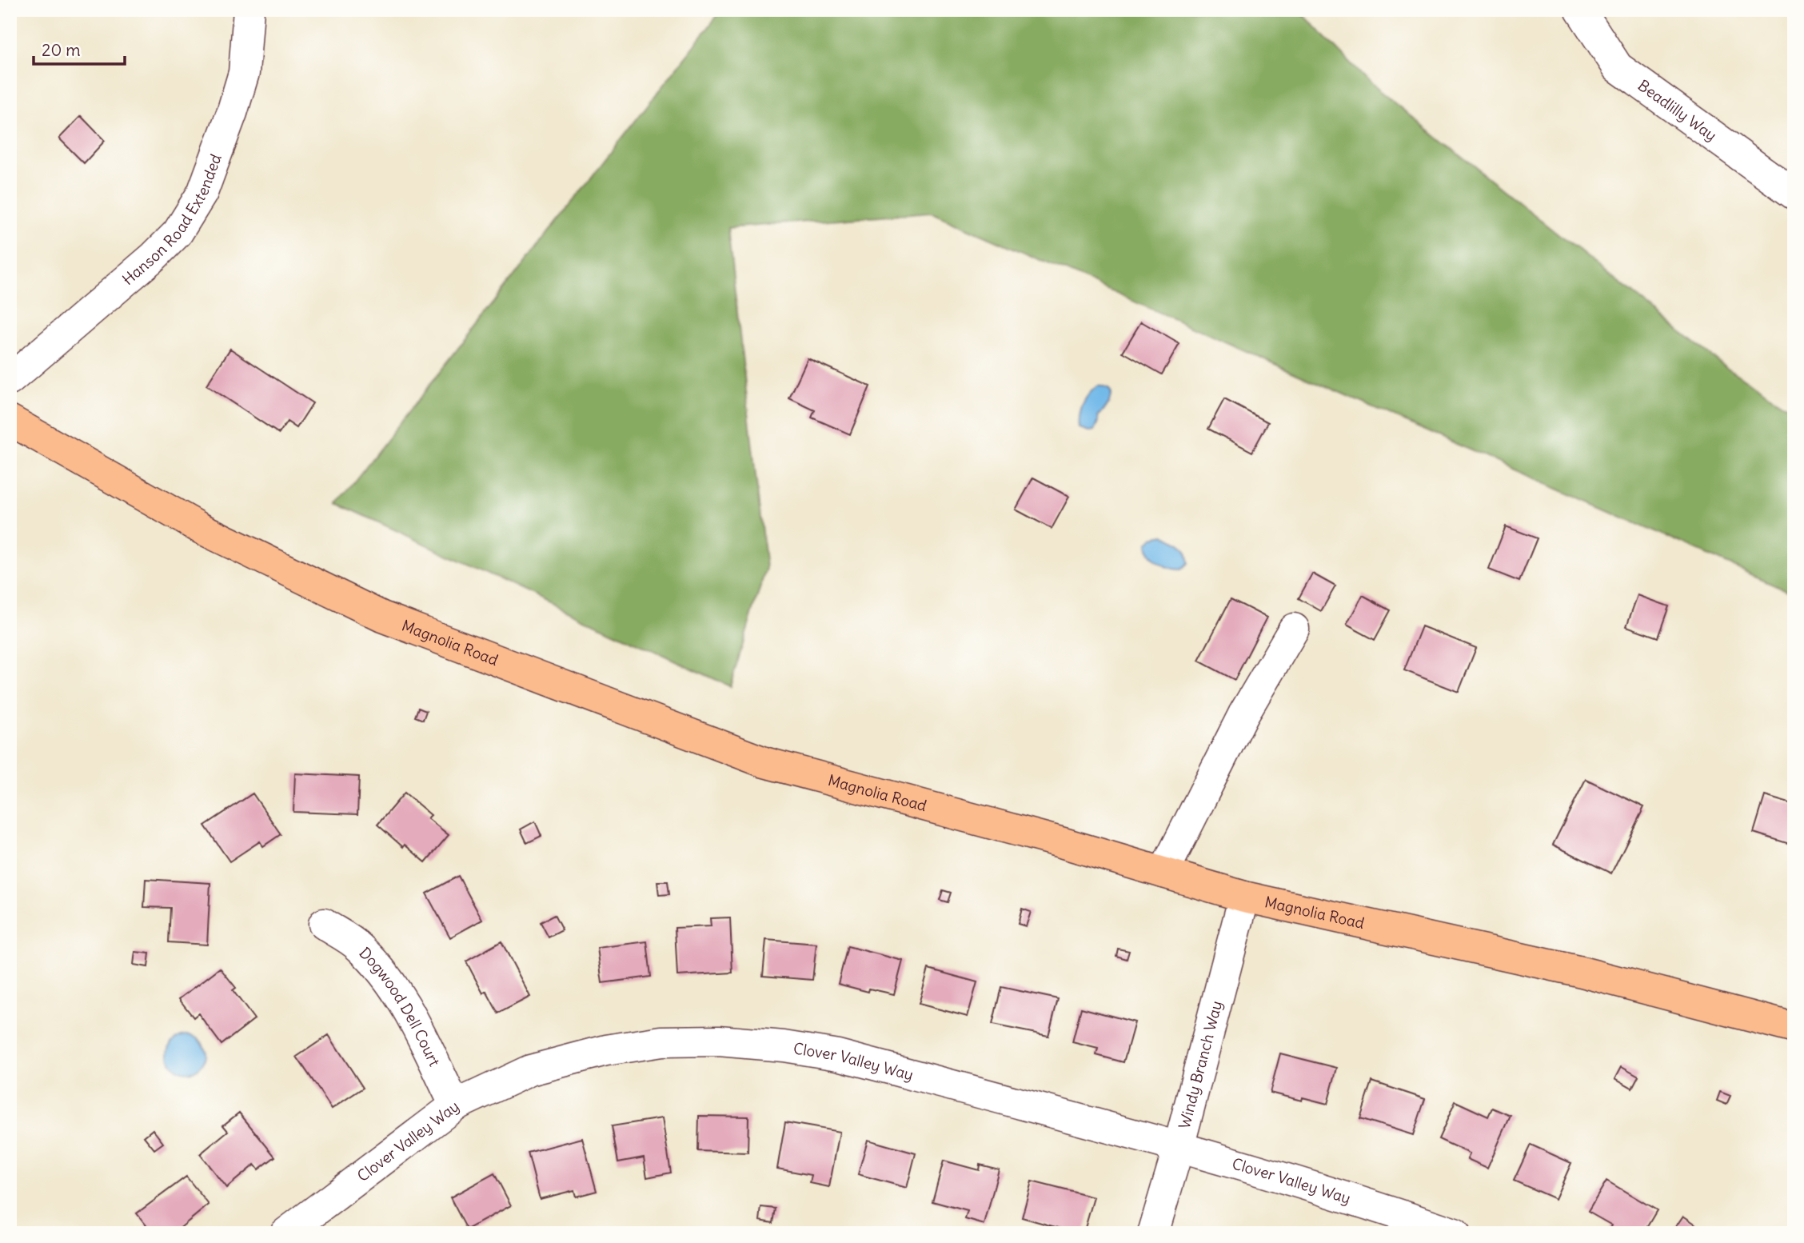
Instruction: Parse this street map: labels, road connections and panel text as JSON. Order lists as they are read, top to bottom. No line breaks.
{"streets":{"main road":["Magnolia Road"],"street":["Beadlilly Way","Hanson Road Extended","Dogwood Dell Court","Clover Valley Way","Windy Branch Way"]},"crossings":[["Magnolia Road","Windy Branch Way"],["Dogwood Dell Court","Clover Valley Way"],["Clover Valley Way","Windy Branch Way"]],"scale_bar":"20 m"}
